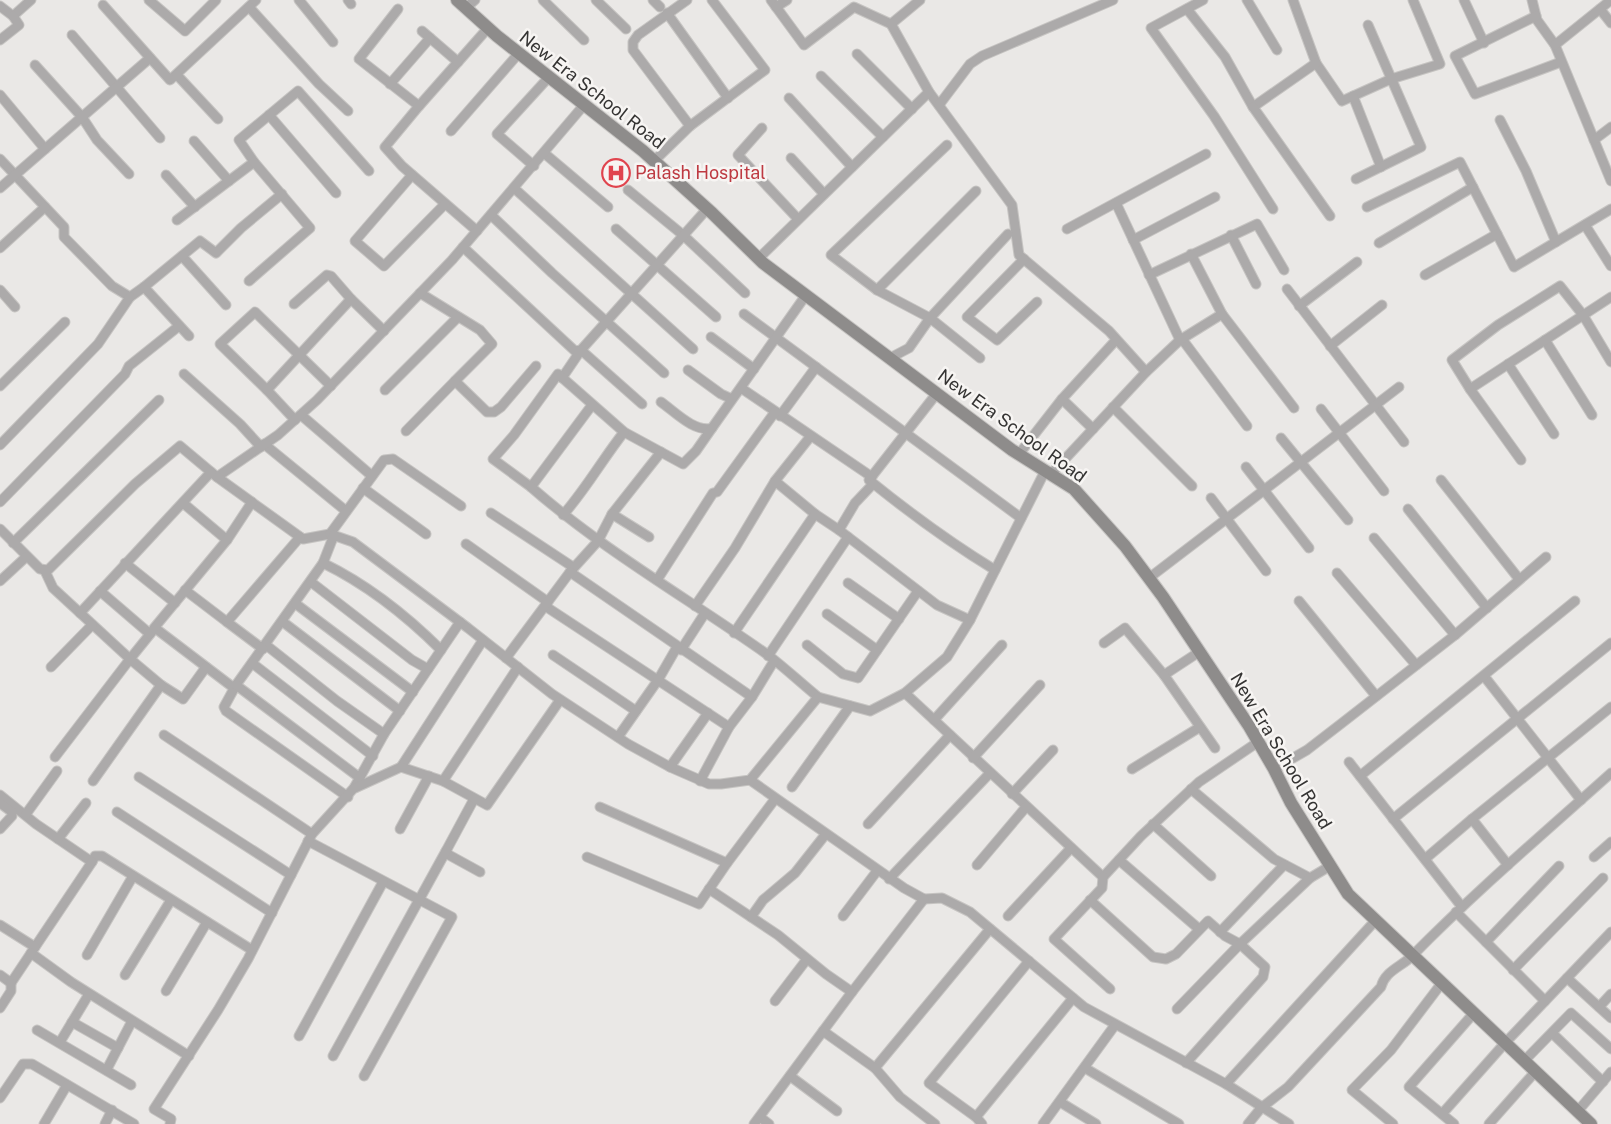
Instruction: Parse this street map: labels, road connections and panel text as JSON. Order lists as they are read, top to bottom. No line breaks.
{"streets":{"street":["New Era School Road"]},"places":{"hospital":["Palash Hospital"]}}
